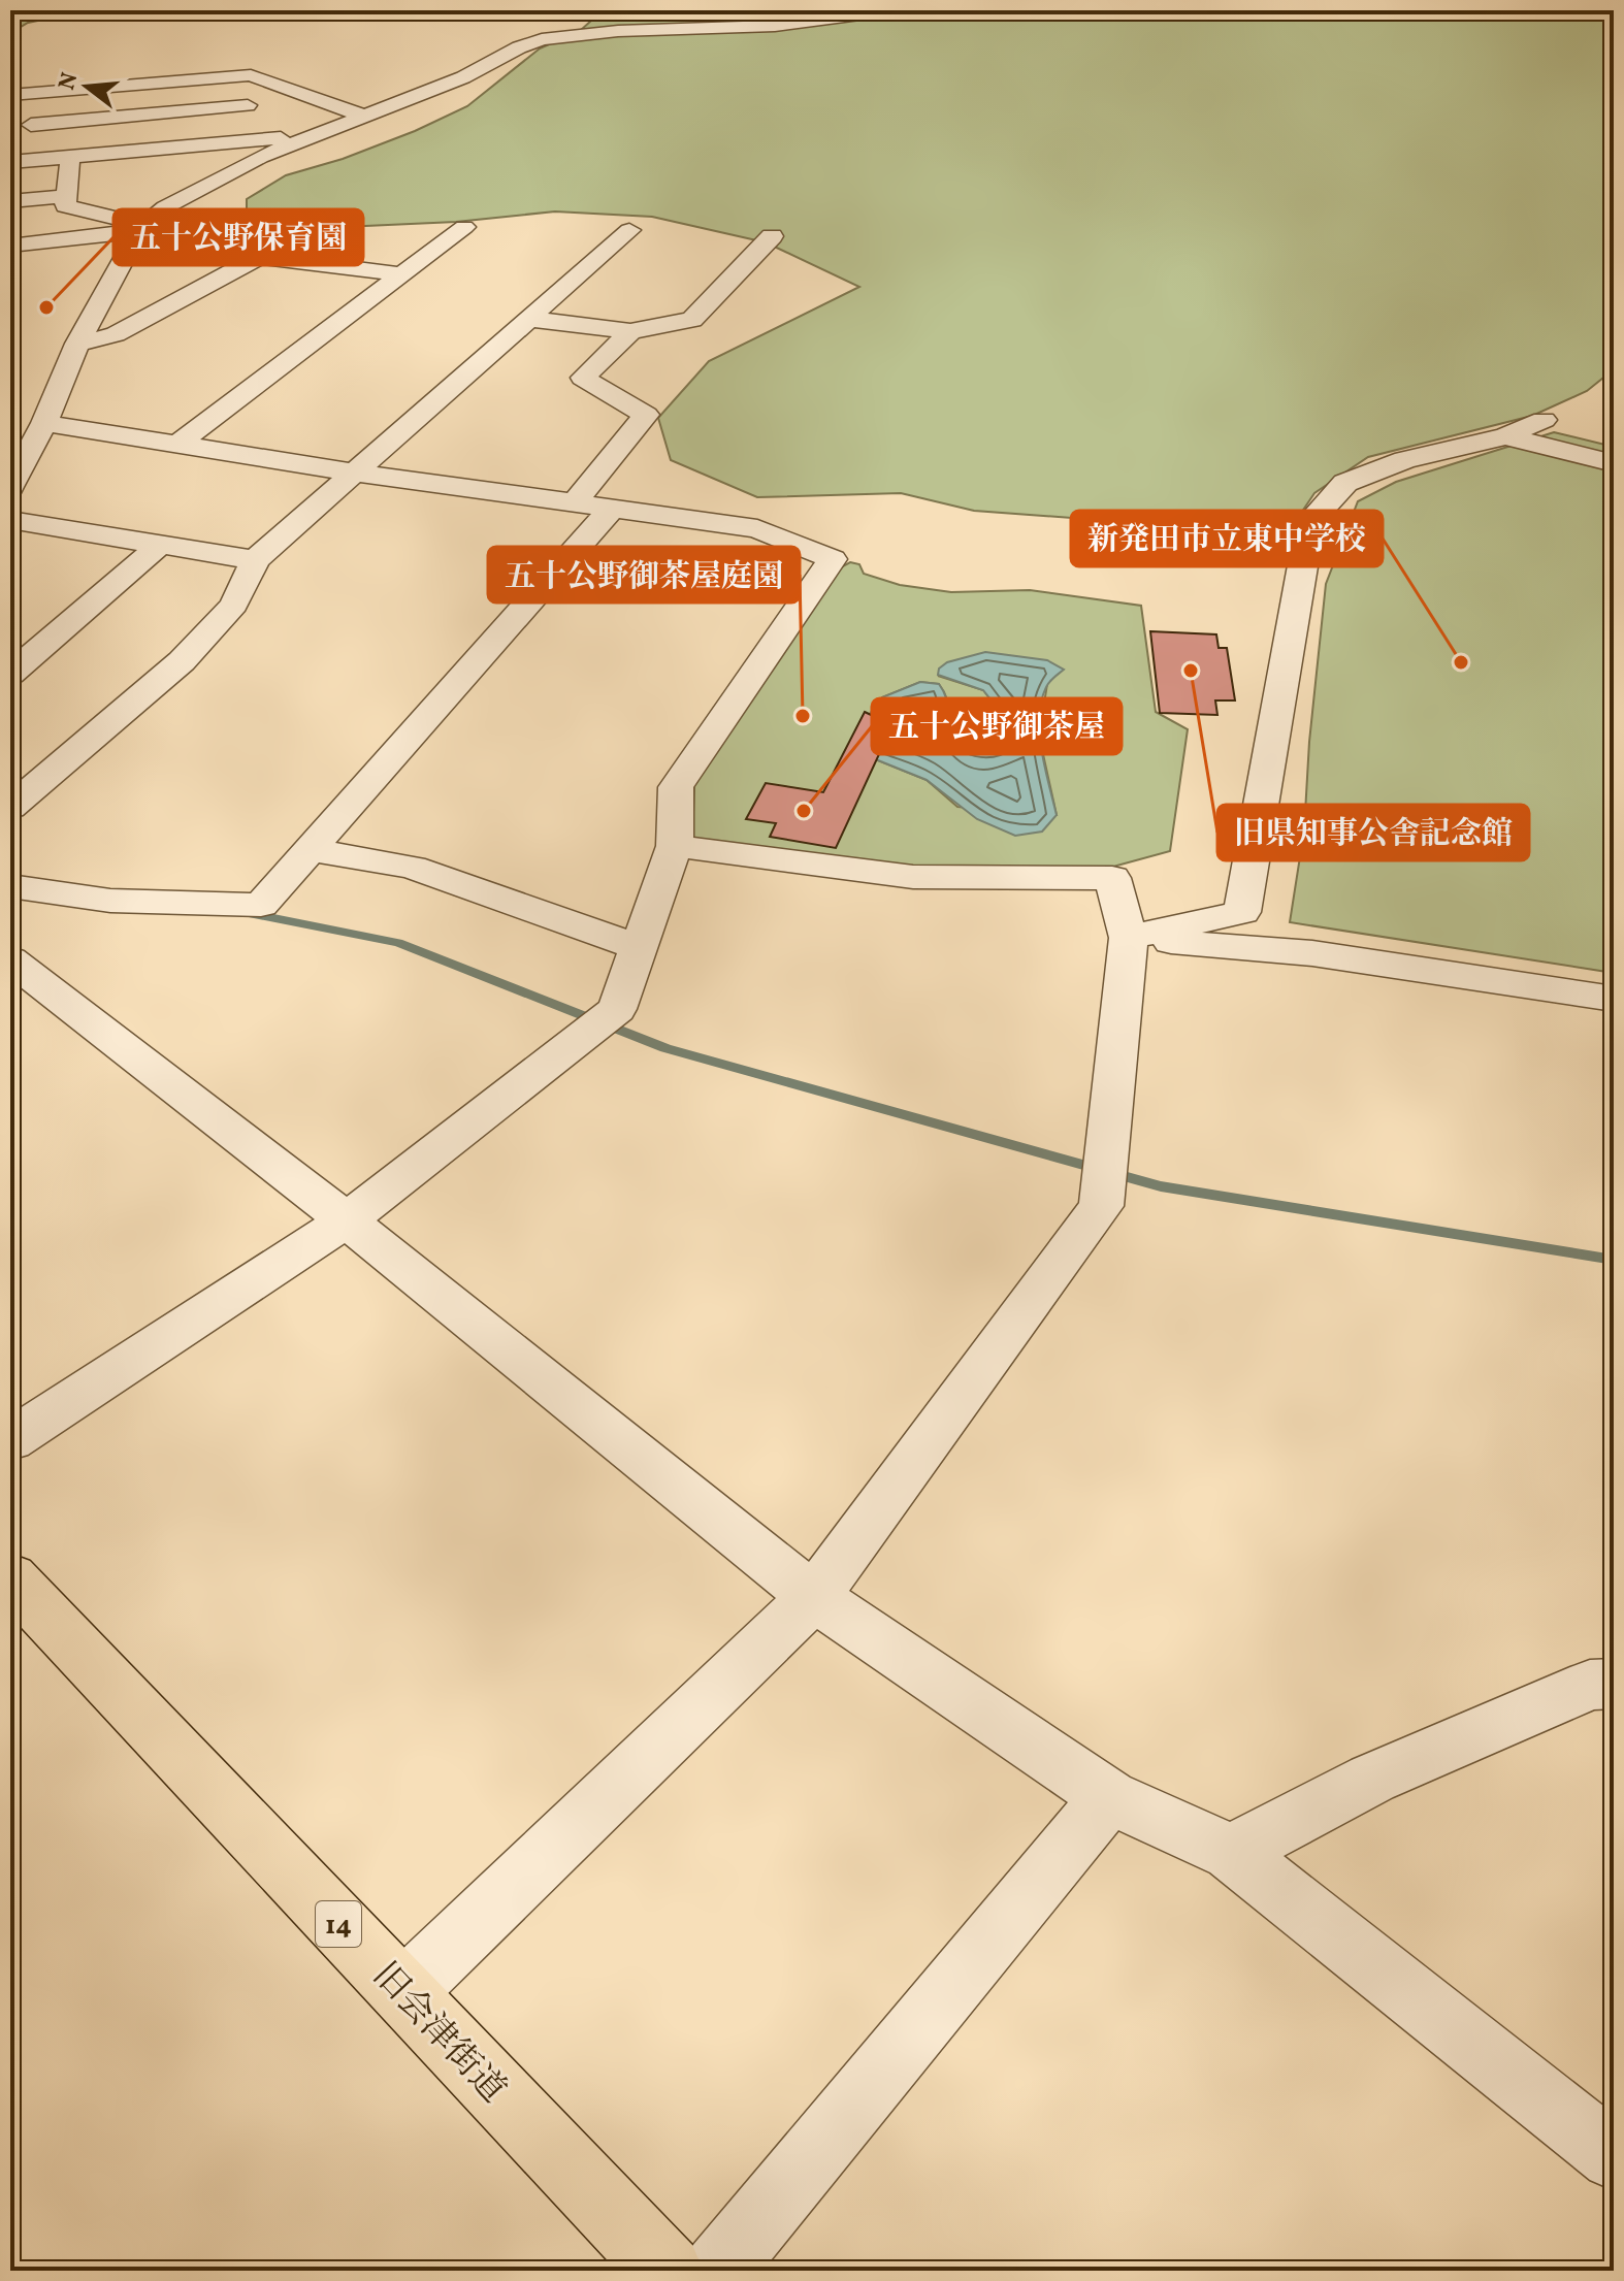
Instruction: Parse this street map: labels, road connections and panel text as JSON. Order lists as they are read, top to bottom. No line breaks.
{"streets":{"main road":["14","旧会津街道"]},"places":["五十公野保育園","新発田市立東中学校","旧県知事公舎記念館","五十公野御茶屋庭園","五十公野御茶屋"],"north":"left"}
